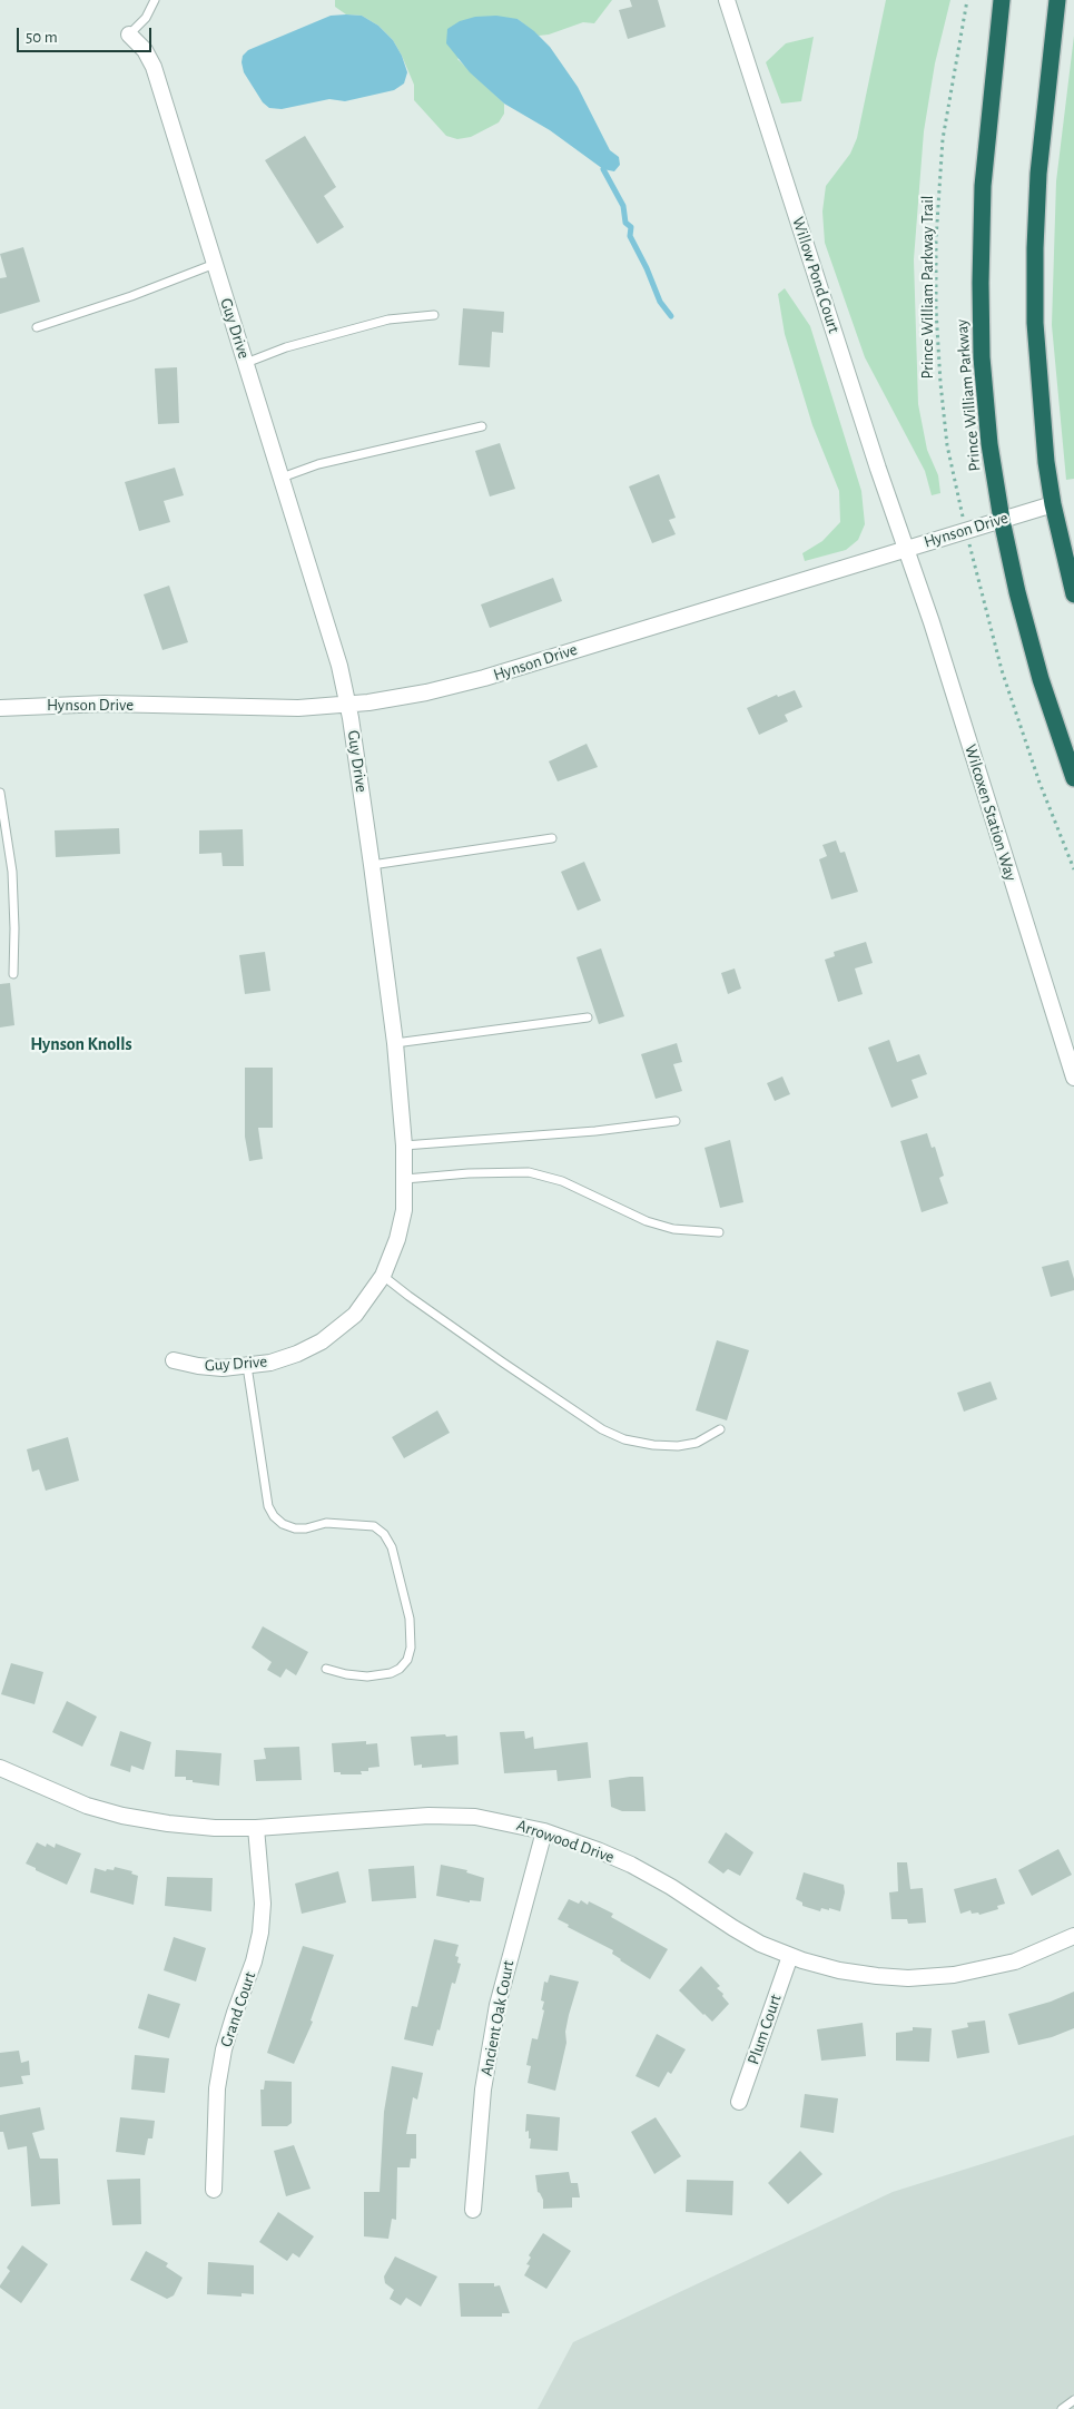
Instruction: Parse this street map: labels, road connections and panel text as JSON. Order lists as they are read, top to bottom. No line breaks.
{"streets":{"highway":["Prince William Parkway"],"street":["Willow Pond Court","Guy Drive","Hynson Drive","Wilcoxen Station Way","Arrowood Drive","Grand Court","Ancient Oak Court","Plum Court"],"path":["Prince William Parkway Trail"]},"crossings":[["Willow Pond Court","Hynson Drive"],["Willow Pond Court","Wilcoxen Station Way"],["Guy Drive","Hynson Drive"],["Prince William Parkway","Hynson Drive"],["Hynson Drive","Wilcoxen Station Way"],["Arrowood Drive","Grand Court"],["Arrowood Drive","Ancient Oak Court"],["Arrowood Drive","Plum Court"]],"districts":["Hynson Knolls"],"scale_bar":"50 m"}
